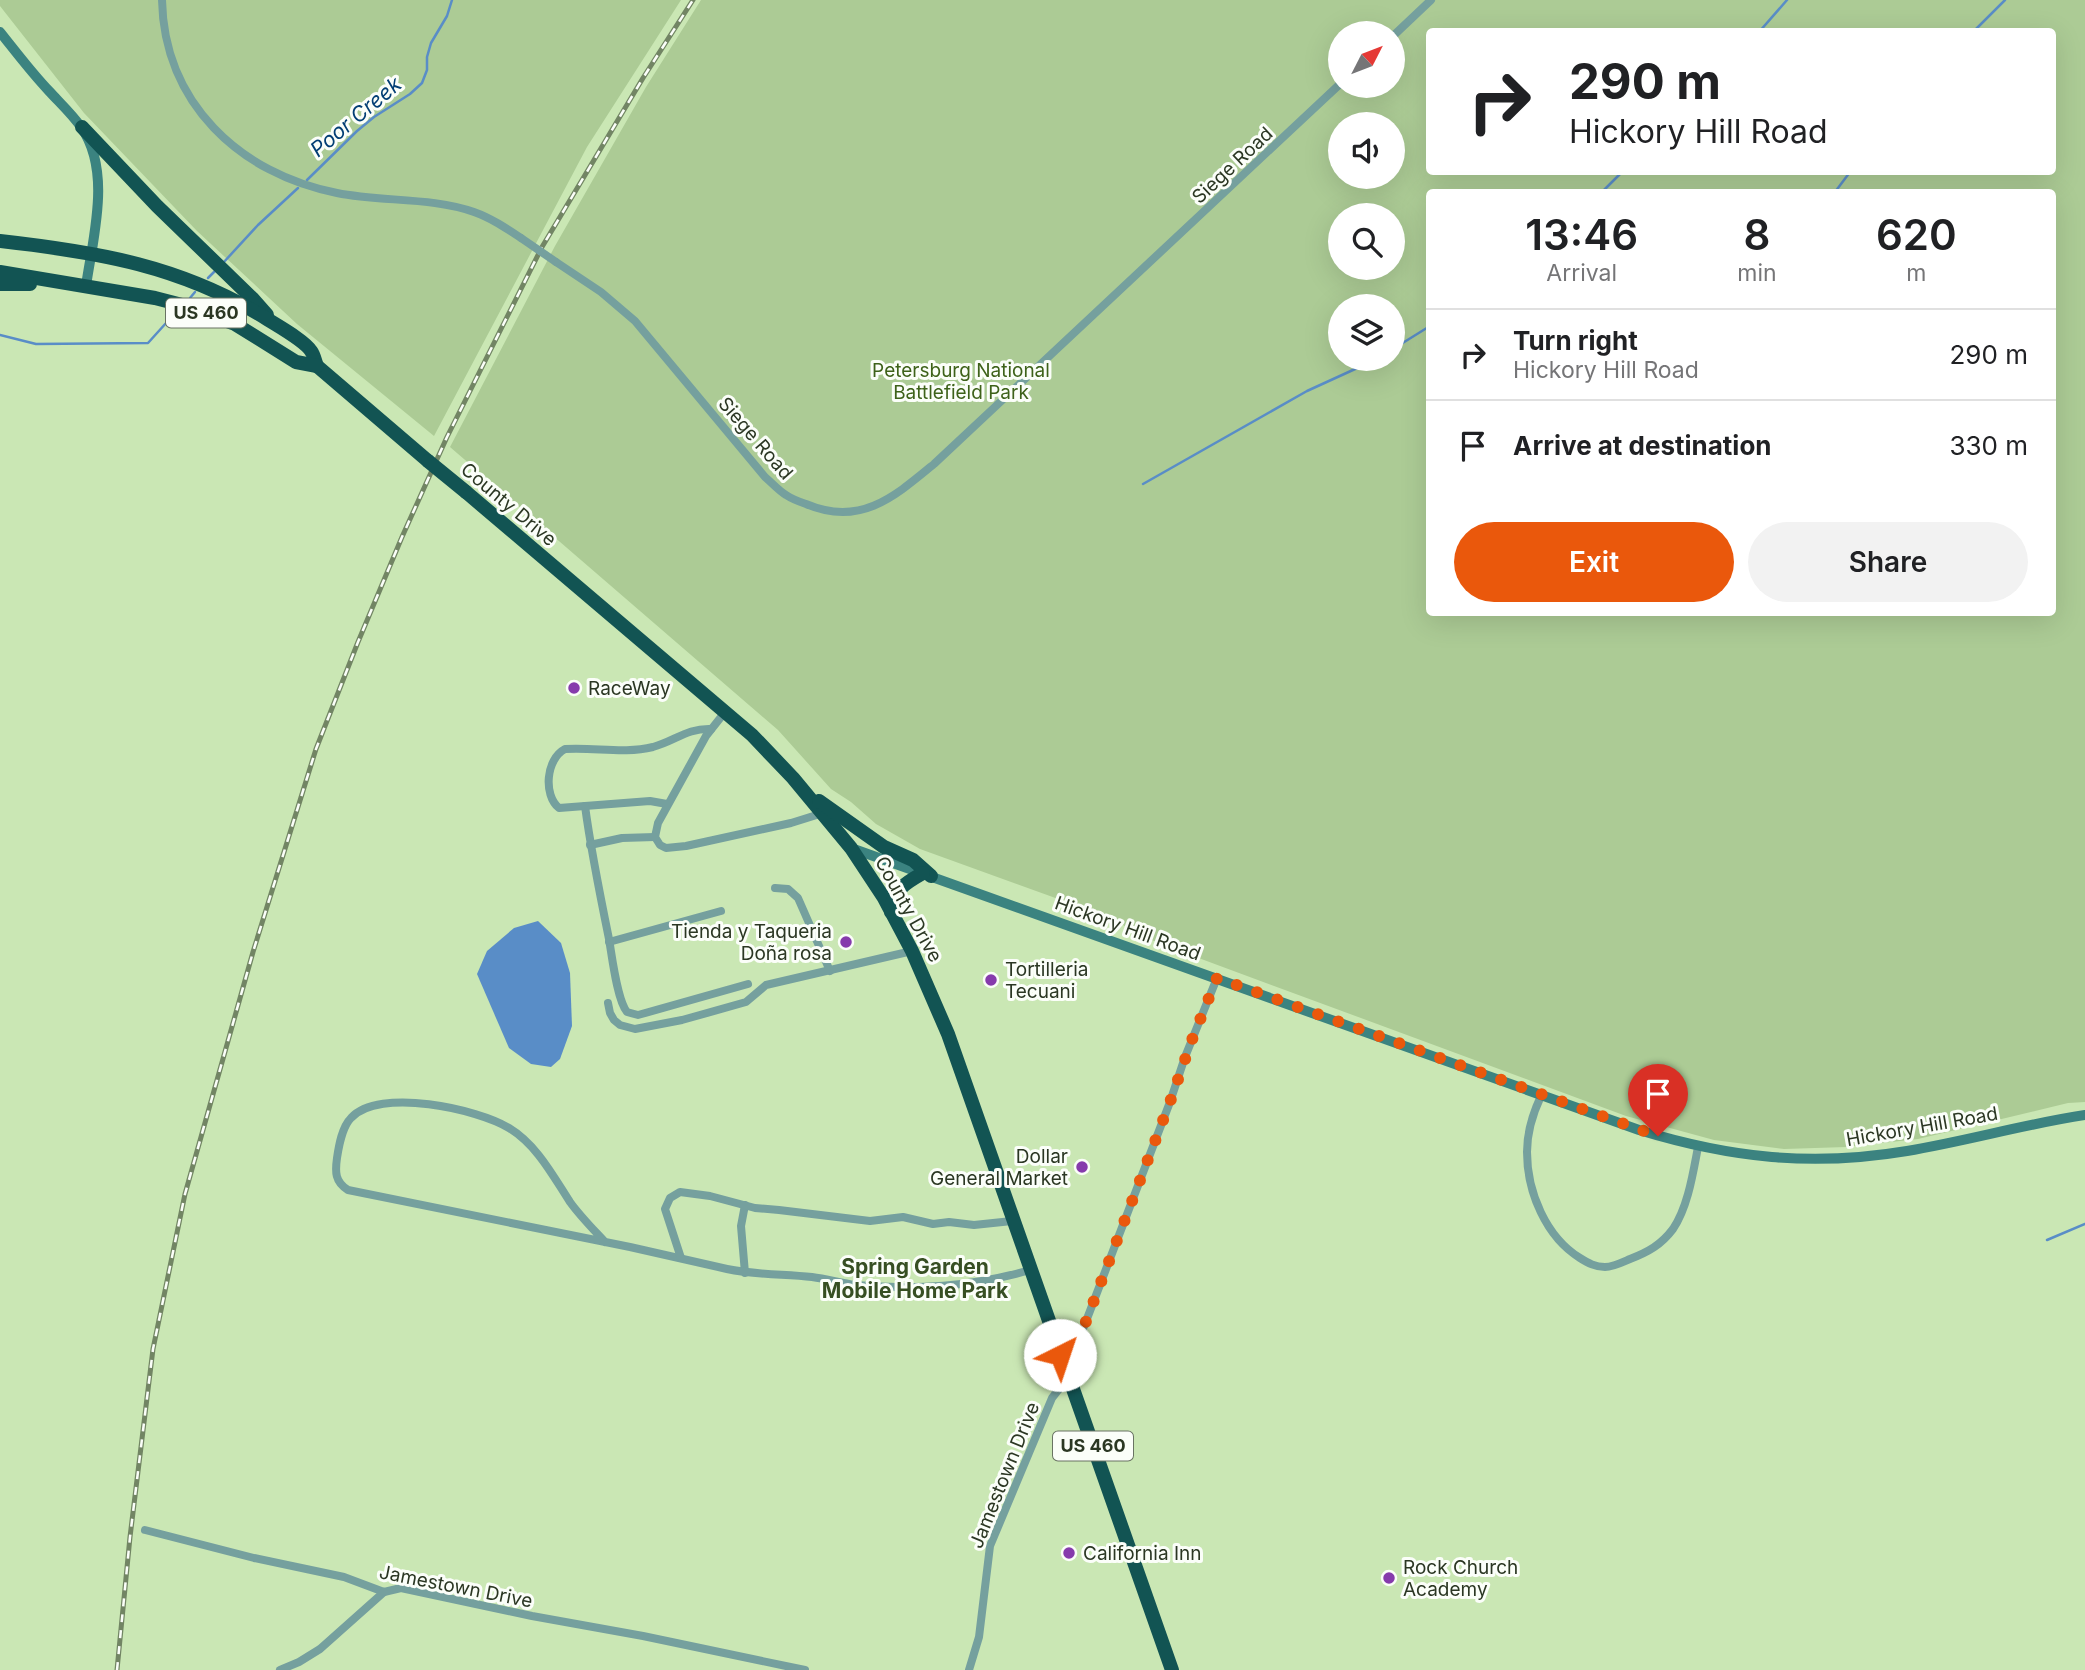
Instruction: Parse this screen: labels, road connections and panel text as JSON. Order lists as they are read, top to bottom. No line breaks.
{"streets":{"highway":["US 460","County Drive"],"street":["Siege Road","Hickory Hill Road","Jamestown Drive"]},"crossings":[["US 460","County Drive"],["County Drive","Hickory Hill Road"],["County Drive","Jamestown Drive"]],"districts":["Spring Garden Mobile Home Park"],"water":["Poor Creek"],"parks":["Petersburg National Battlefield Park"],"places":["RaceWay","Tienda y Taqueria Doña rosa","Tortilleria Tecuani","Dollar General Market","California Inn","Rock Church Academy"],"north":"top right","page":{"turn":["290 m","Hickory Hill Road"],"eta":["13:46","Arrival","8","min","620","m"],"list":[{"name":"Turn right","note":"Hickory Hill Road","value":"290 m"},{"name":"Arrive at destination","value":"330 m"}],"buttons":["Exit","Share"]}}
